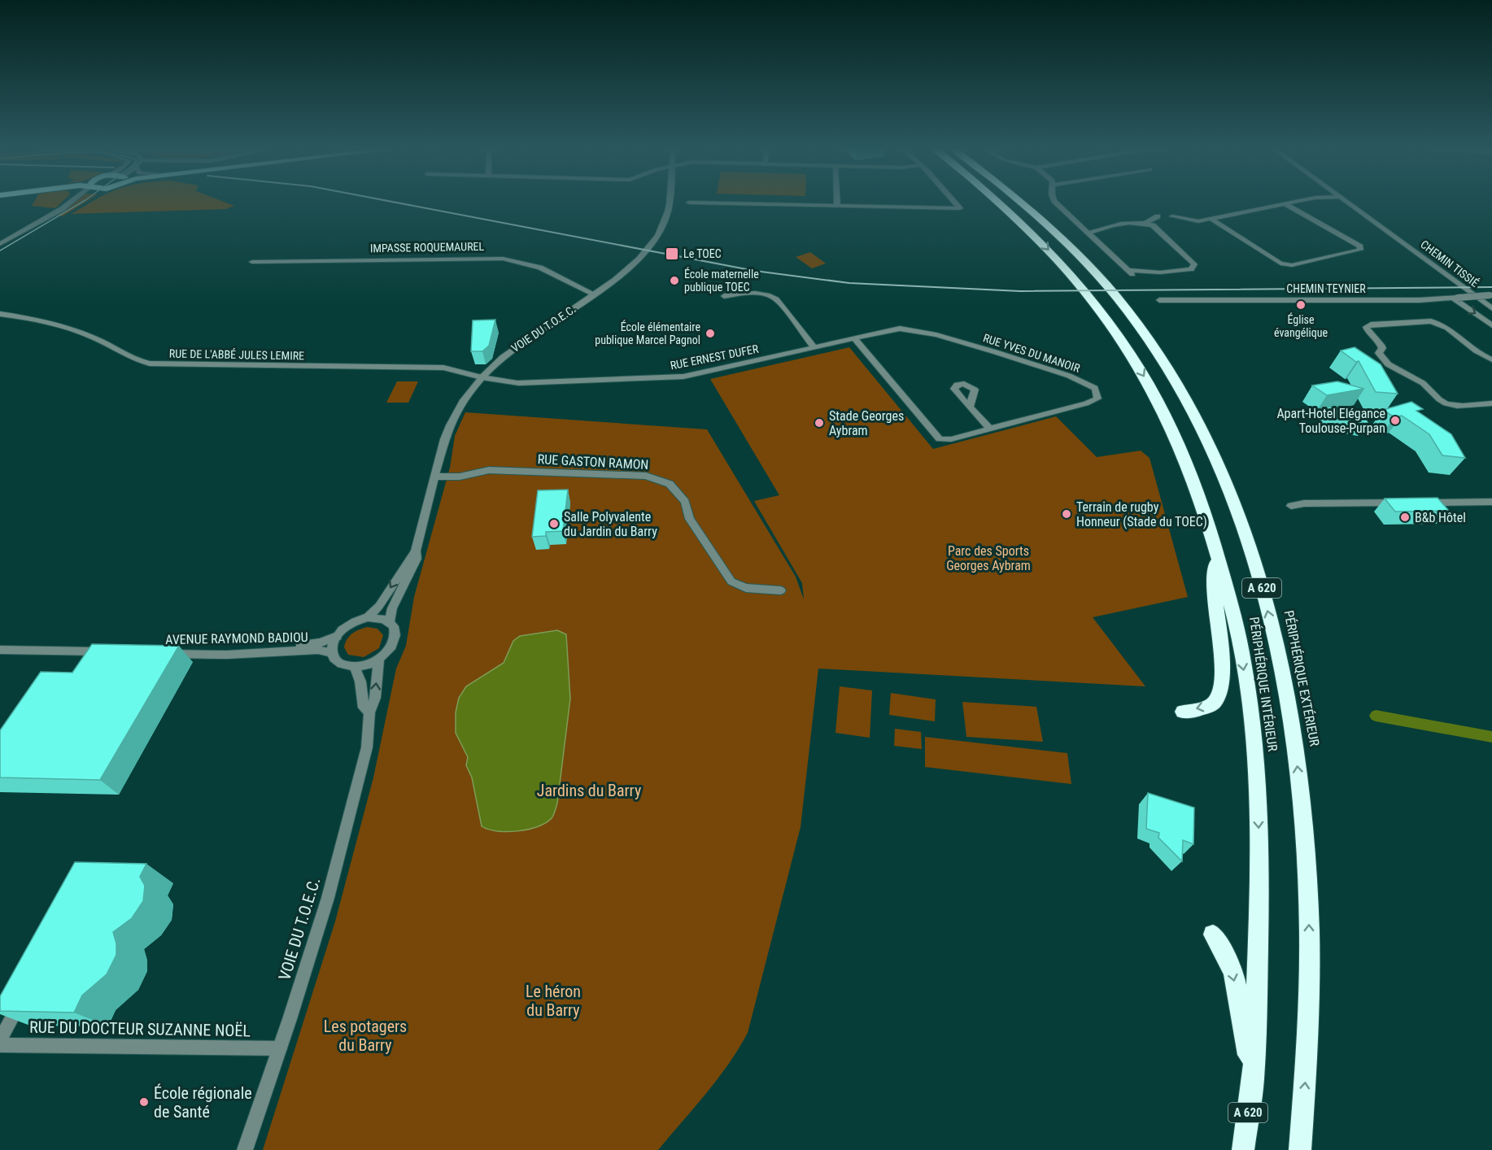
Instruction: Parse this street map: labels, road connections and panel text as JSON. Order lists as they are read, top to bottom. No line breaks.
{"streets":{"highway":["A 620","PÉRIPHÉRIQUE EXTÉRIEUR","PÉRIPHÉRIQUE INTÉRIEUR"],"street":["IMPASSE ROQUEMAUREL","CHEMIN TISSIÉ","CHEMIN TEYNIER","VOIE DU T.O.E.C.","RUE YVES DU MANOIR","RUE DE L'ABBÉ JULES LEMIRE","RUE ERNEST DUFER","RUE GASTON RAMON","AVENUE RAYMOND BADIOU","RUE DU DOCTEUR SUZANNE NOËL"]},"crossings":[["IMPASSE ROQUEMAUREL","VOIE DU T.O.E.C."],["VOIE DU T.O.E.C.","RUE DE L'ABBÉ JULES LEMIRE"],["VOIE DU T.O.E.C.","RUE ERNEST DUFER"],["VOIE DU T.O.E.C.","RUE GASTON RAMON"],["VOIE DU T.O.E.C.","AVENUE RAYMOND BADIOU"],["VOIE DU T.O.E.C.","RUE DU DOCTEUR SUZANNE NOËL"],["RUE YVES DU MANOIR","RUE ERNEST DUFER"],["RUE DE L'ABBÉ JULES LEMIRE","RUE ERNEST DUFER"]],"one_way":["PÉRIPHÉRIQUE EXTÉRIEUR","PÉRIPHÉRIQUE INTÉRIEUR"],"parks":["Parc des Sports Georges Aybram","Jardins du Barry","Le héron du Barry","Les potagers du Barry"],"places":{"transit":["Le TOEC"],"other":["École maternelle publique TOEC","Église évangélique","École élémentaire publique Marcel Pagnol","Apart-Hotel Elégance Toulouse-Purpan","Stade Georges Aybram","Terrain de rugby Honneur (Stade du TOEC)","B&b Hôtel","Salle Polyvalente du Jardin du Barry","École régionale de Santé"]}}
